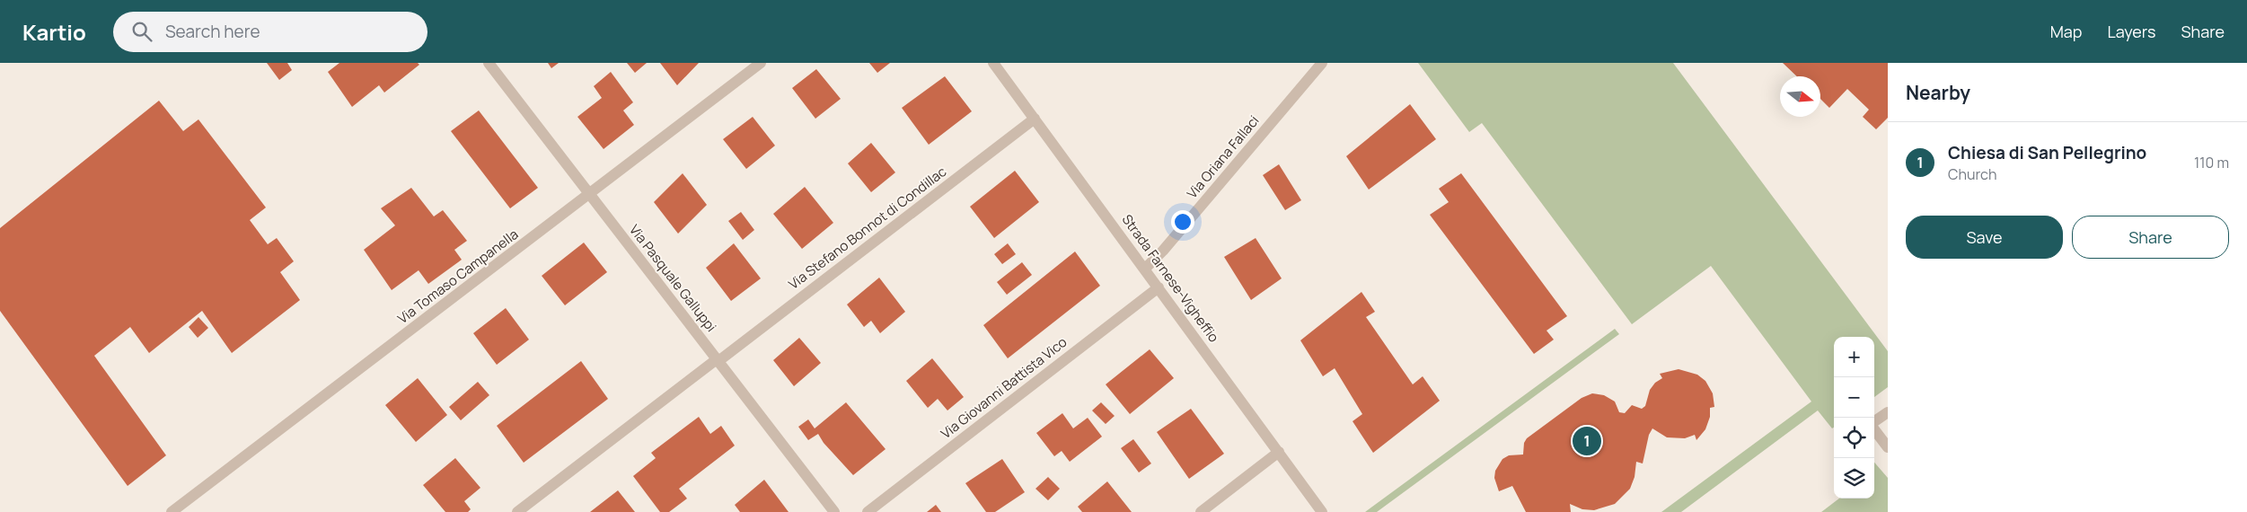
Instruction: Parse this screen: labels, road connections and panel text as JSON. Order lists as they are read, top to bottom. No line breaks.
{"streets":{"street":["Via Oriana Fallaci","Via Stefano Bonnot di Condillac","Via Tomaso Campanella","Via Pasquale Galluppi","Strada Farnese-Vigheffio","Via Giovanni Battista Vico"]},"crossings":[["Via Oriana Fallaci","Strada Farnese-Vigheffio"],["Via Stefano Bonnot di Condillac","Via Pasquale Galluppi"],["Via Stefano Bonnot di Condillac","Strada Farnese-Vigheffio"],["Via Tomaso Campanella","Via Pasquale Galluppi"],["Strada Farnese-Vigheffio","Via Giovanni Battista Vico"]],"north":"right","page":{"header":"Kartio","search":"Search here","nav":["Map","Layers","Share"],"heading":"Nearby","list":[{"mark":"1","name":"Chiesa di San Pellegrino","note":"Church","value":"110 m"}],"buttons":["Save","Share"],"map_buttons":["+","−"],"pins":"1"}}
